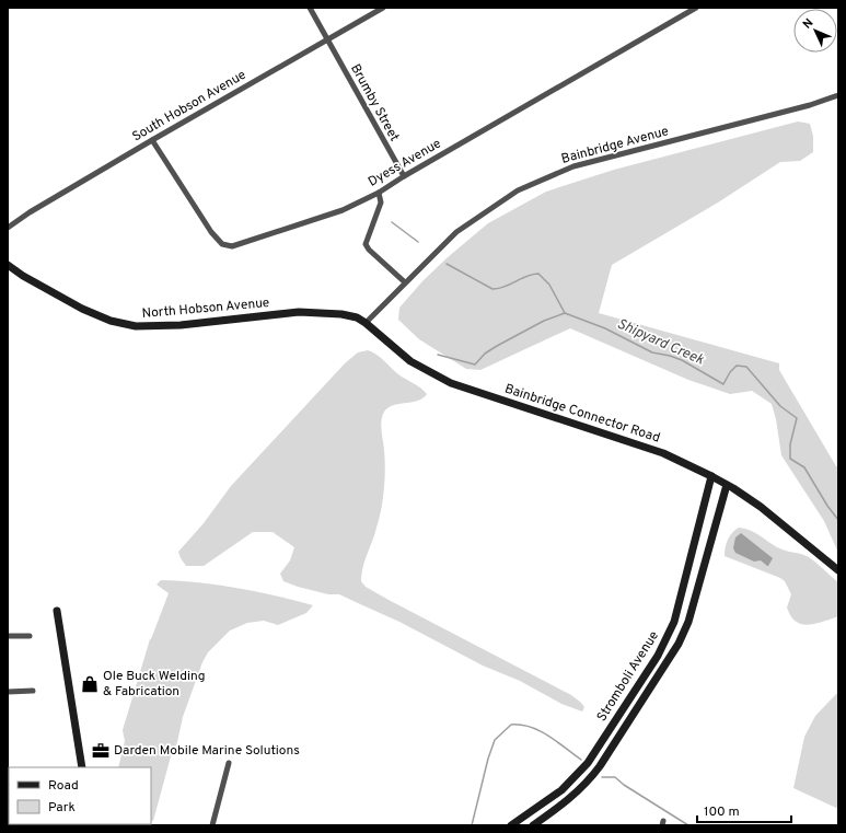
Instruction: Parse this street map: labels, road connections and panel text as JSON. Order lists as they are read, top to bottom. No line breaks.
{"streets":{"street":["Brumby Street","South Hobson Avenue","Bainbridge Avenue","Dyess Avenue","North Hobson Avenue","Bainbridge Connector Road","Stromboli Avenue"]},"crossings":[["Brumby Street","South Hobson Avenue"],["Brumby Street","Dyess Avenue"],["South Hobson Avenue","Dyess Avenue"],["Bainbridge Avenue","North Hobson Avenue"],["Bainbridge Avenue","Bainbridge Connector Road"],["North Hobson Avenue","Bainbridge Connector Road"],["Bainbridge Connector Road","Stromboli Avenue"]],"water":["Shipyard Creek"],"places":{"shop":["Ole Buck Welding & Fabrication"],"office":["Darden Mobile Marine Solutions"]},"legend":["Road","Park"],"scale_bar":"100 m","north":"top left"}
